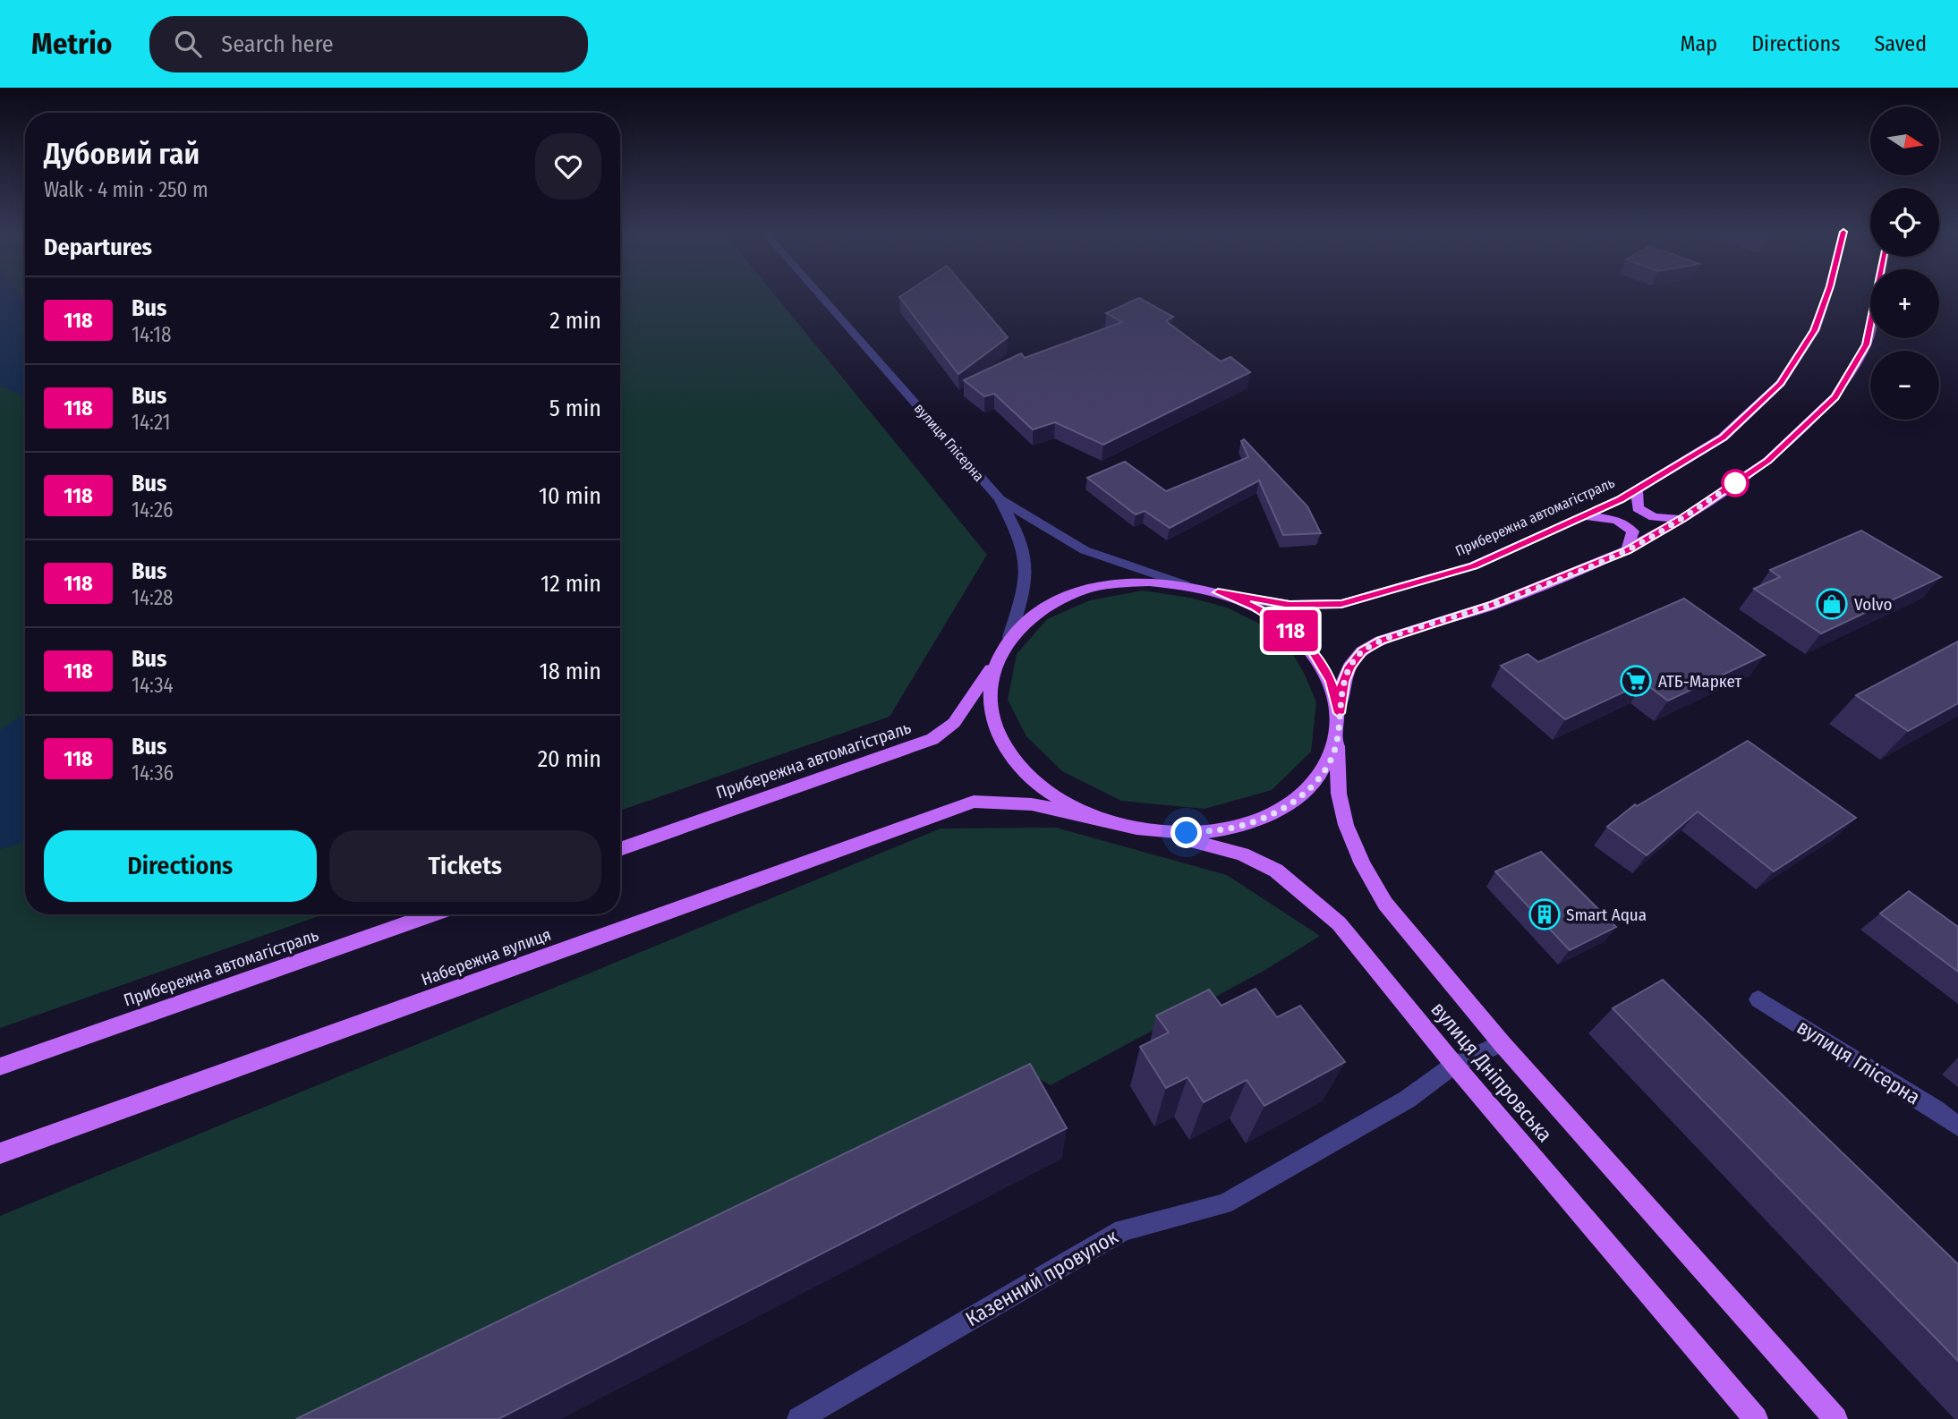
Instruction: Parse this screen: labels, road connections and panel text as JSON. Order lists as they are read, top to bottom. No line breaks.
{"streets":{"main road":["Прибережна автомагістраль","Набережна вулиця","вулиця Дніпровська"],"street":["вулиця Глісерна","Казенний провулок"]},"crossings":[["вулиця Глісерна","Прибережна автомагістраль"],["Прибережна автомагістраль","Набережна вулиця"],["Прибережна автомагістраль","вулиця Дніпровська"],["вулиця Дніпровська","Казенний провулок"]],"places":{"shop":["Volvo"],"supermarket":["АТБ-Маркет"],"building":["Smart Aqua"]},"lines":["bus line 118"],"north":"right","page":{"header":"Metrio","search":"Search here","nav":["Map","Directions","Saved"],"on_map":"118","map_buttons":["+","−"],"heading":[["Дубовий гай","Walk · 4 min · 250 m"],"Departures"],"list":[{"mark":"118","name":"Bus","note":"14:18","value":"2 min"},{"mark":"118","name":"Bus","note":"14:21","value":"5 min"},{"mark":"118","name":"Bus","note":"14:26","value":"10 min"},{"mark":"118","name":"Bus","note":"14:28","value":"12 min"},{"mark":"118","name":"Bus","note":"14:34","value":"18 min"},{"mark":"118","name":"Bus","note":"14:36","value":"20 min"}],"buttons":["Directions","Tickets"]}}
